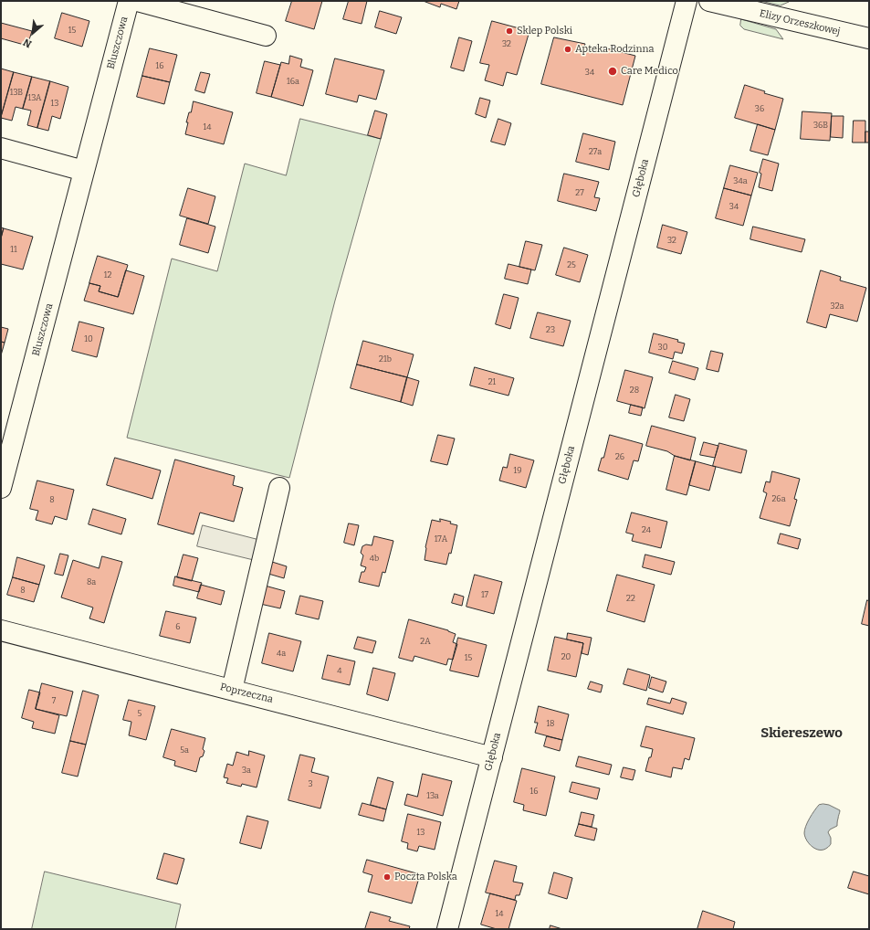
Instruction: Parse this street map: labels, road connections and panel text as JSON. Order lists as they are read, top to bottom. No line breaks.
{"streets":{"street":["Elizy Orzeszkowej","Bluszczowa","Głęboka","Poprzeczna"]},"crossings":[["Głęboka","Poprzeczna"]],"districts":["Skiereszewo"],"places":["Sklep Polski","Apteka Rodzinna","Care Medico","Poczta Polska"],"house_numbers":["15","32","16","34","16a","13B","13A","13","36","36B","14","27a","34a","27","34","32","11","25","12","32a","23","10","30","21b","21","28","26","19","26a","8","24","17A","4b","8a","8","17","22","6","2A","4a","20","15","4","7","5","18","5a","3a","3","16","13a","13","14"],"north":"bottom left"}
